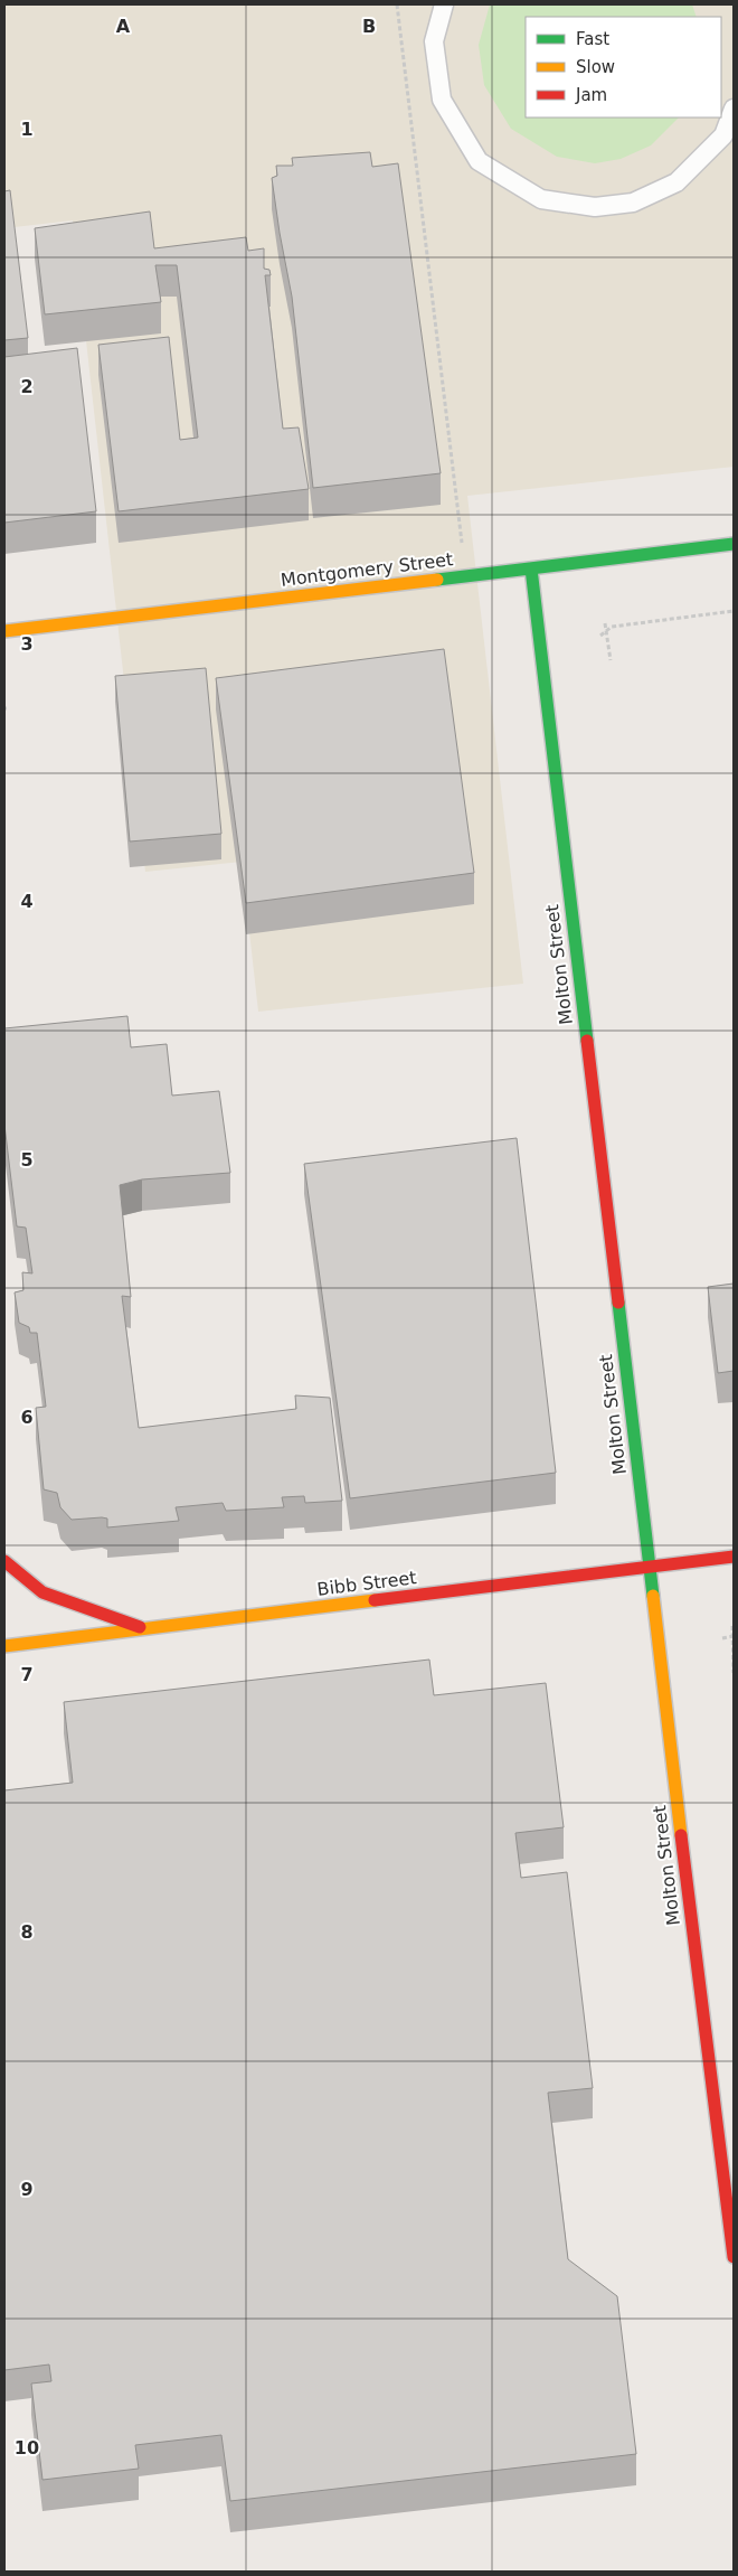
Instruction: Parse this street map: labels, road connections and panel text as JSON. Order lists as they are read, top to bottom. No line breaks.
{"streets":{"street":["Montgomery Street","Molton Street","Bibb Street"]},"crossings":[["Montgomery Street","Molton Street"],["Molton Street","Bibb Street"]],"legend":["Fast","Slow","Jam"],"grid":{"columns":["A","B"],"rows":["1","2","3","4","5","6","7","8","9","10"]}}
